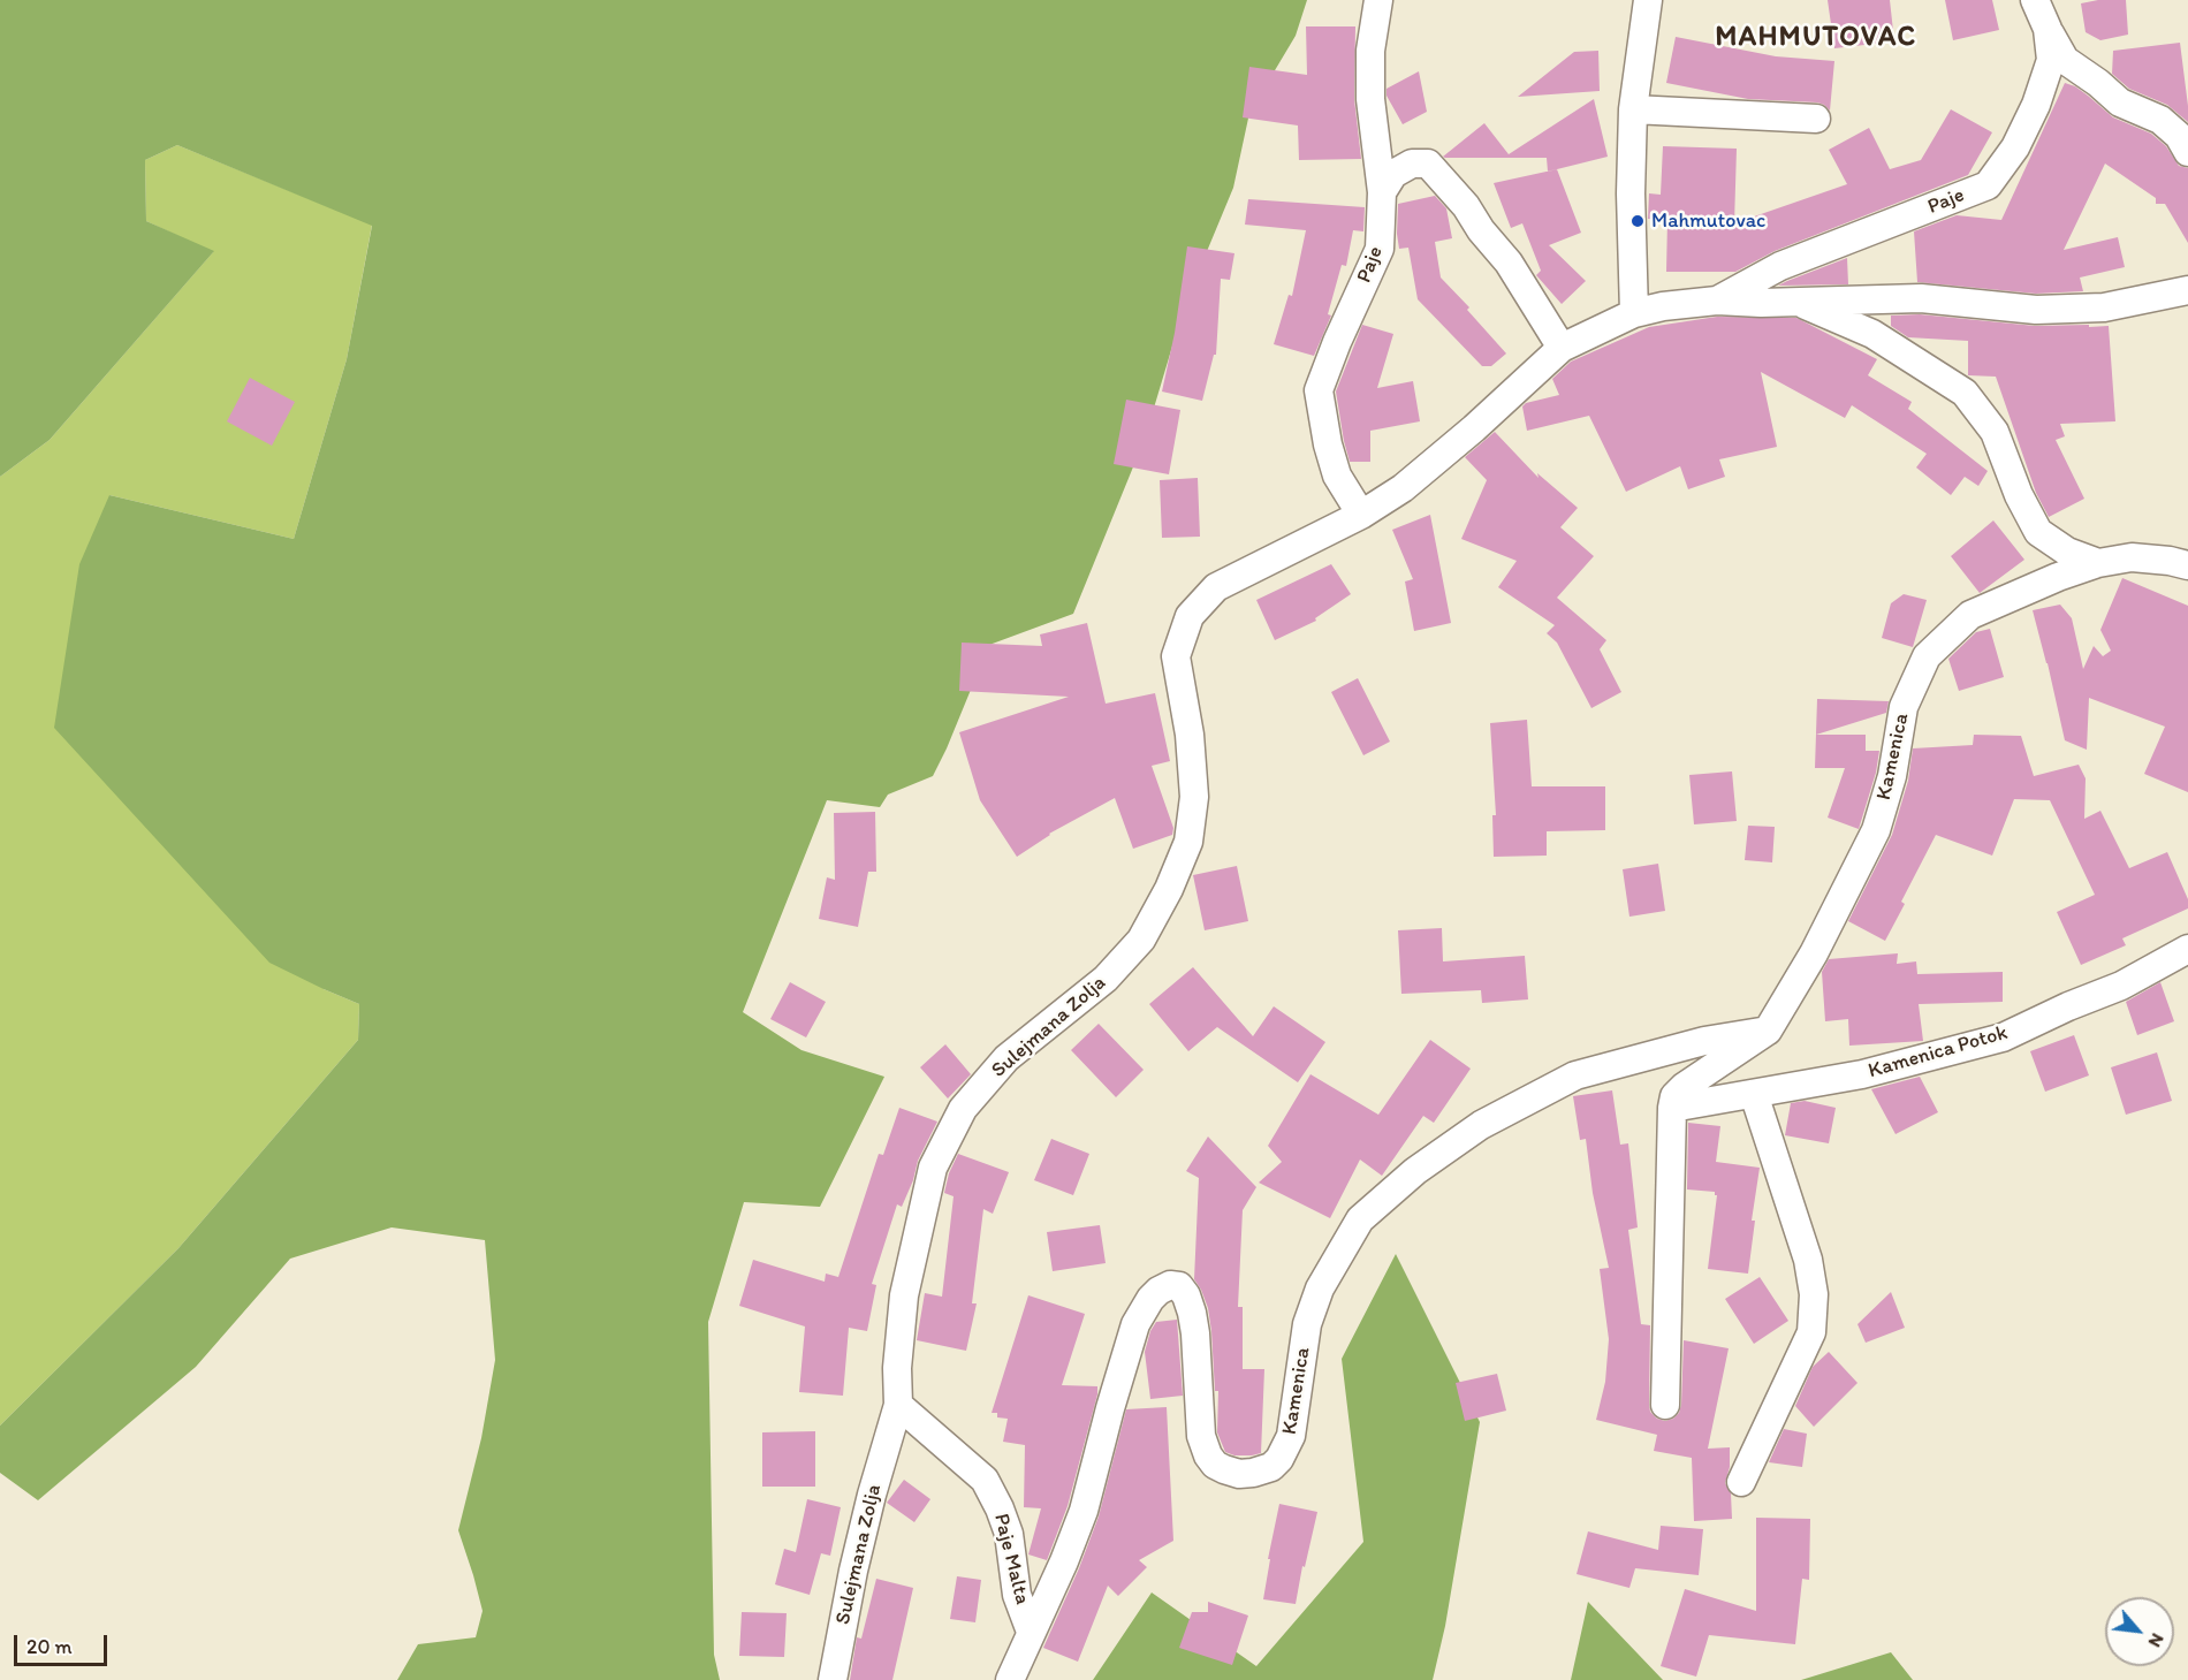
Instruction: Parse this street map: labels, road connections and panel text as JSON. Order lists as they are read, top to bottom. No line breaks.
{"streets":{"street":["Paje","Kamenica","Sulejmana Zolja","Kamenica Potok","Paje Malta"]},"crossings":[["Paje","Sulejmana Zolja"],["Kamenica","Kamenica Potok"],["Kamenica","Paje Malta"],["Sulejmana Zolja","Paje Malta"]],"districts":["MAHMUTOVAC"],"places":["Mahmutovac"],"scale_bar":"20 m","north":"bottom right"}
